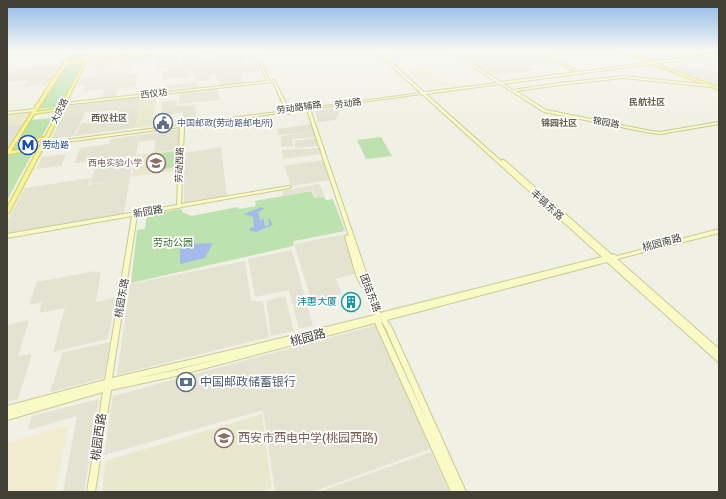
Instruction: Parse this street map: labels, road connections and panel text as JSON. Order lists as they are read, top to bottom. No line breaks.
{"streets":{"main road":["大庆路"],"street":["西仪坊","劳动路辅路","锦园路","劳动西路","丰镐东路","新园路","桃园南路","团结东路","桃园东路","桃园路","桃园西路"]},"crossings":[["西仪坊","大庆路"],["劳动路辅路","大庆路"],["劳动路辅路","锦园路"],["劳动路辅路","劳动西路"],["劳动路辅路","丰镐东路"],["劳动西路","新园路"],["丰镐东路","桃园南路"],["丰镐东路","桃园路"],["新园路","桃园东路"],["桃园南路","桃园路"],["团结东路","桃园路"],["桃园东路","桃园路"],["桃园东路","桃园西路"],["桃园路","桃园西路"]],"districts":["民航社区","西仪社区","锦园社区"],"parks":["劳动公园"],"places":{"public building":["中国邮政(劳动路邮电所)"],"metro station":["劳动路"],"school or university":["西电实验小学","西安市西电中学(桃园西路)"],"building":["沣惠大厦"],"bank":["中国邮政储蓄银行"]}}
